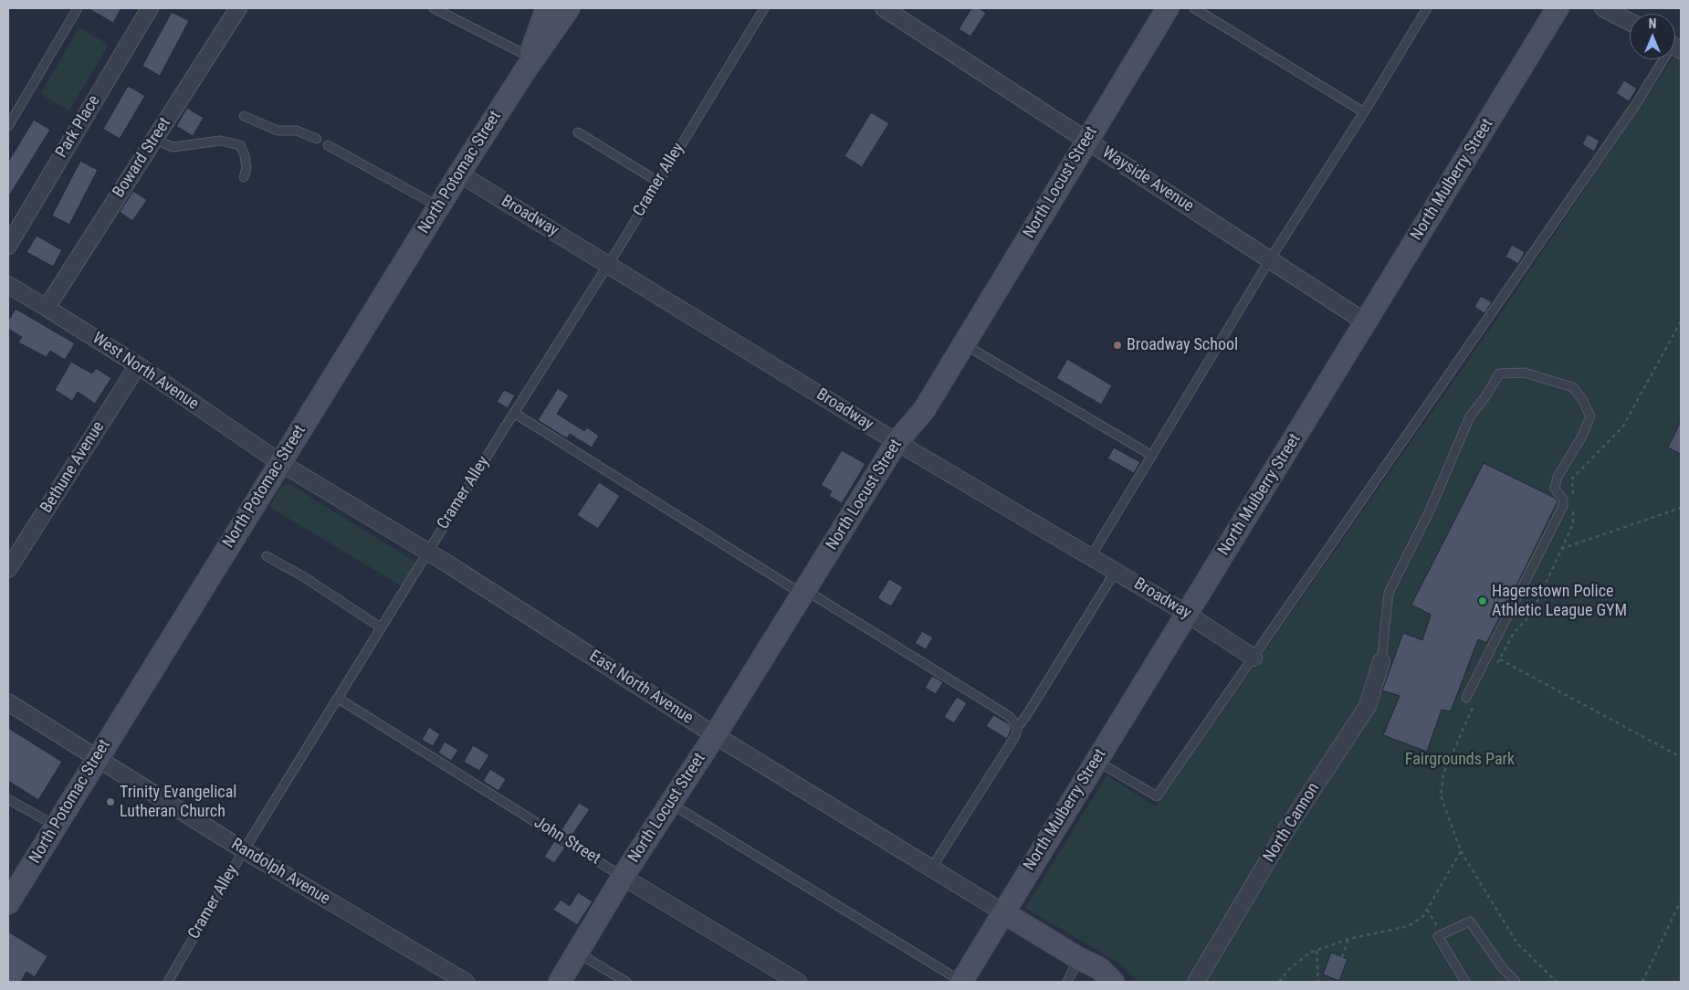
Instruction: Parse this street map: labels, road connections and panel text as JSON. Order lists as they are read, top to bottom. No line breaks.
{"streets":{"main road":["North Potomac Street","North Mulberry Street","North Locust Street"],"street":["Park Place","Boward Street","Wayside Avenue","Broadway","West North Avenue","Bethune Avenue","East North Avenue","North Cannon","John Street","Randolph Avenue"],"lane":["Cramer Alley"]},"crossings":[["Boward Street","West North Avenue"],["North Potomac Street","Broadway"],["North Potomac Street","West North Avenue"],["North Potomac Street","East North Avenue"],["North Potomac Street","Randolph Avenue"],["Cramer Alley","Broadway"],["Cramer Alley","East North Avenue"],["Cramer Alley","John Street"],["Cramer Alley","Randolph Avenue"],["Wayside Avenue","North Mulberry Street"],["Wayside Avenue","North Locust Street"],["North Mulberry Street","Broadway"],["North Mulberry Street","East North Avenue"],["North Locust Street","Broadway"],["North Locust Street","East North Avenue"],["North Locust Street","John Street"],["West North Avenue","Bethune Avenue"],["West North Avenue","East North Avenue"]],"parks":["Fairgrounds Park"],"places":["Broadway School","Hagerstown Police Athletic League GYM","Trinity Evangelical Lutheran Church"],"north":"top"}
